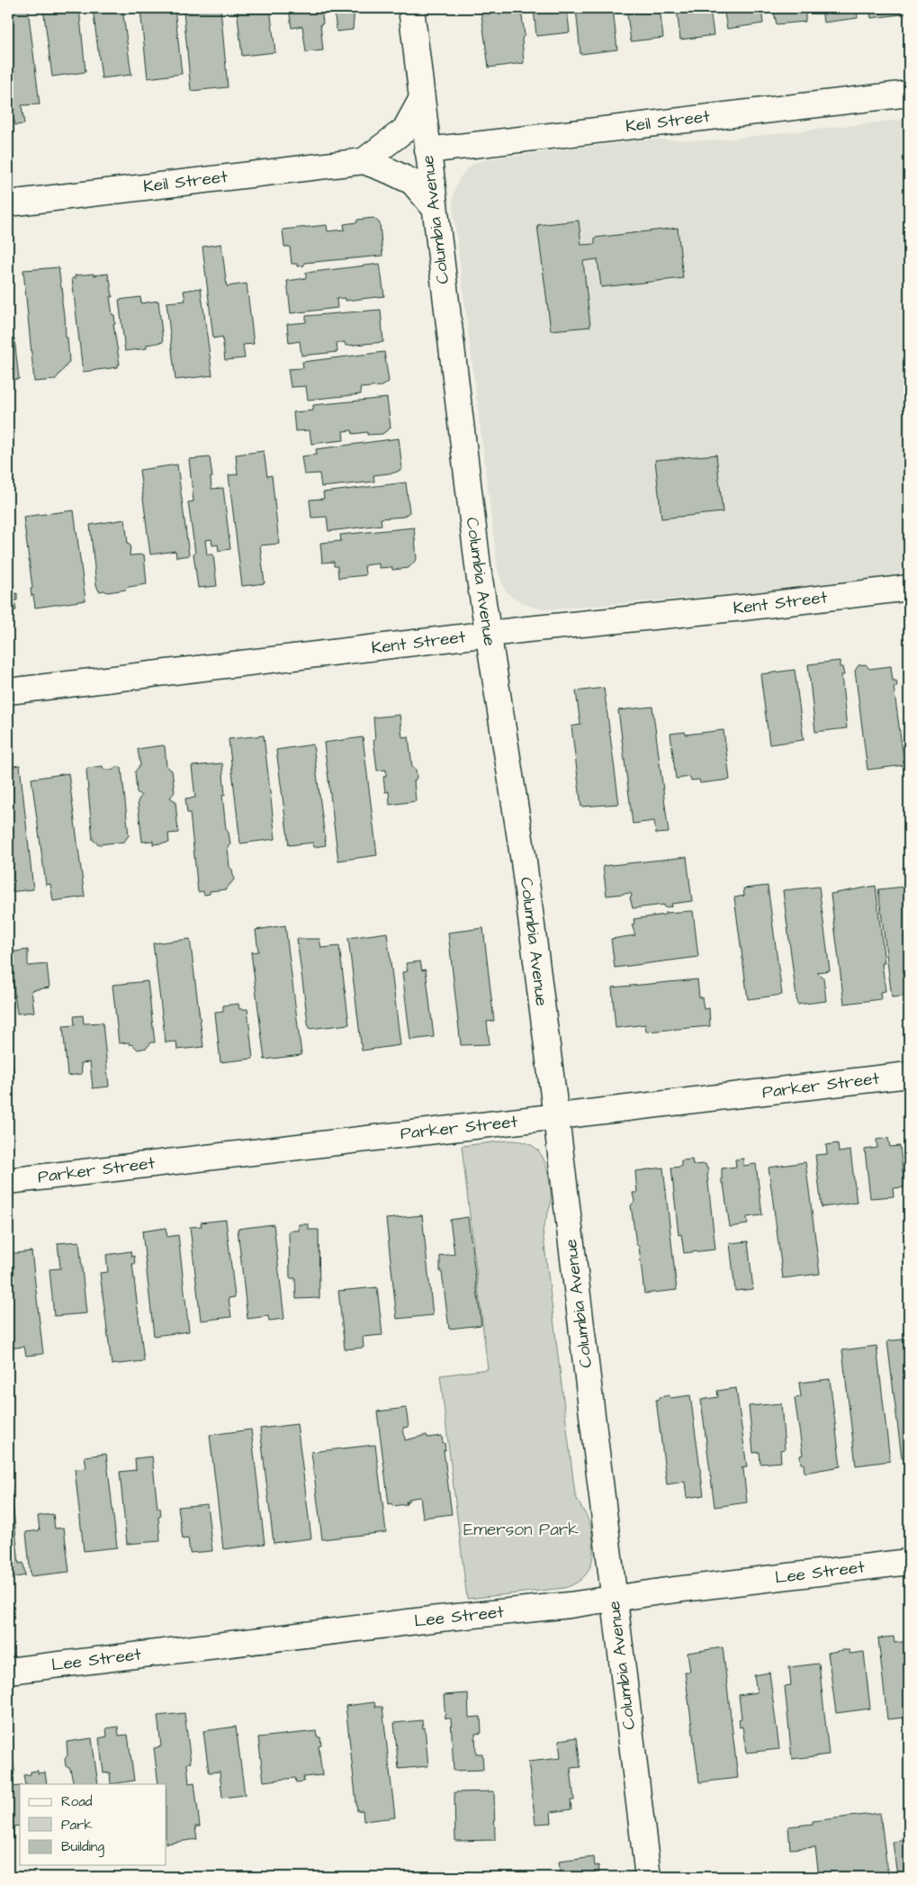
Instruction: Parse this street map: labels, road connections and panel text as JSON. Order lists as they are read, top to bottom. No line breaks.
{"streets":{"street":["Keil Street","Columbia Avenue","Kent Street","Parker Street","Lee Street"]},"crossings":[["Keil Street","Columbia Avenue"],["Columbia Avenue","Kent Street"],["Columbia Avenue","Parker Street"],["Columbia Avenue","Lee Street"]],"parks":["Emerson Park"],"legend":["Road","Park","Building"]}
